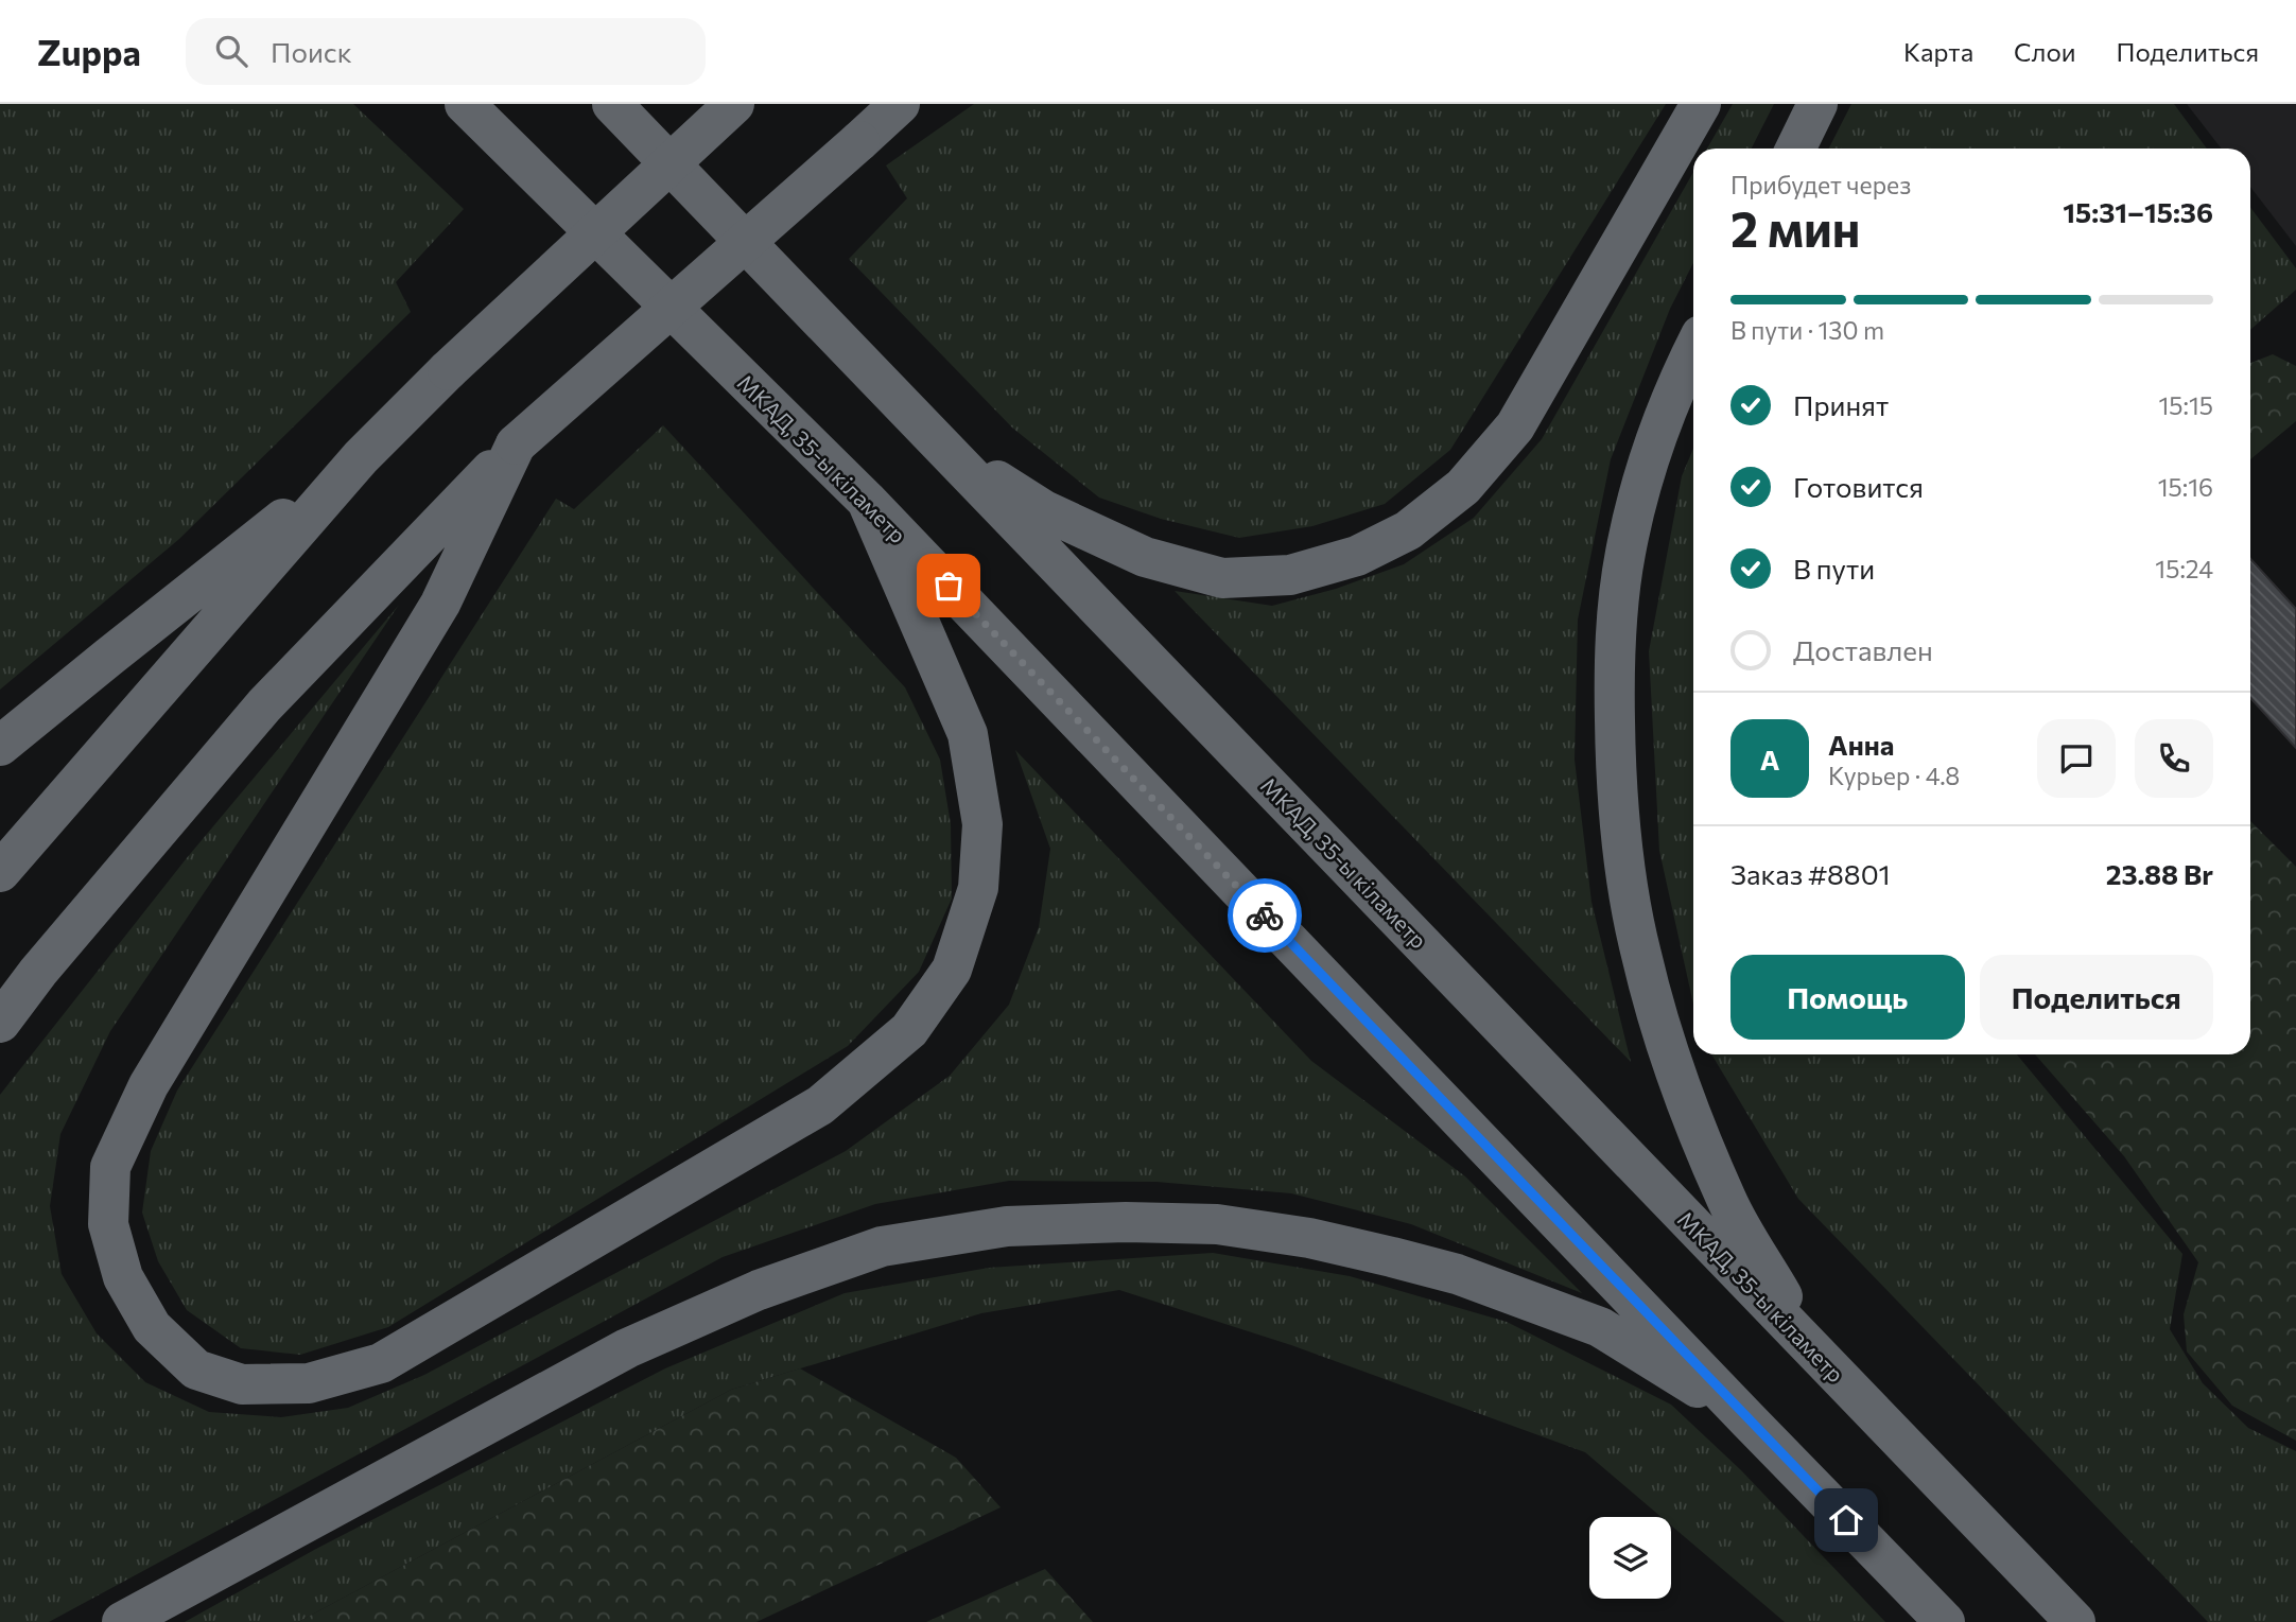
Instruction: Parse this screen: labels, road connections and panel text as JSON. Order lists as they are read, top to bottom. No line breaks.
{"streets":{"highway":["МКАД, 35-ы кіламетр"]},"page":{"header":"Zuppa","search":"Поиск","nav":["Карта","Слои","Поделиться"],"heading":["2 мин","Прибудет через","15:31–15:36"],"panel":["Анна","Курьер · 4.8","Заказ #8801","23.88 Br"],"bar":"В пути · 130 m","list":[["Принят","15:15"],["Готовится","15:16"],["В пути","15:24"],"Доставлен"],"round":"А","buttons":["Помощь","Поделиться"]}}
